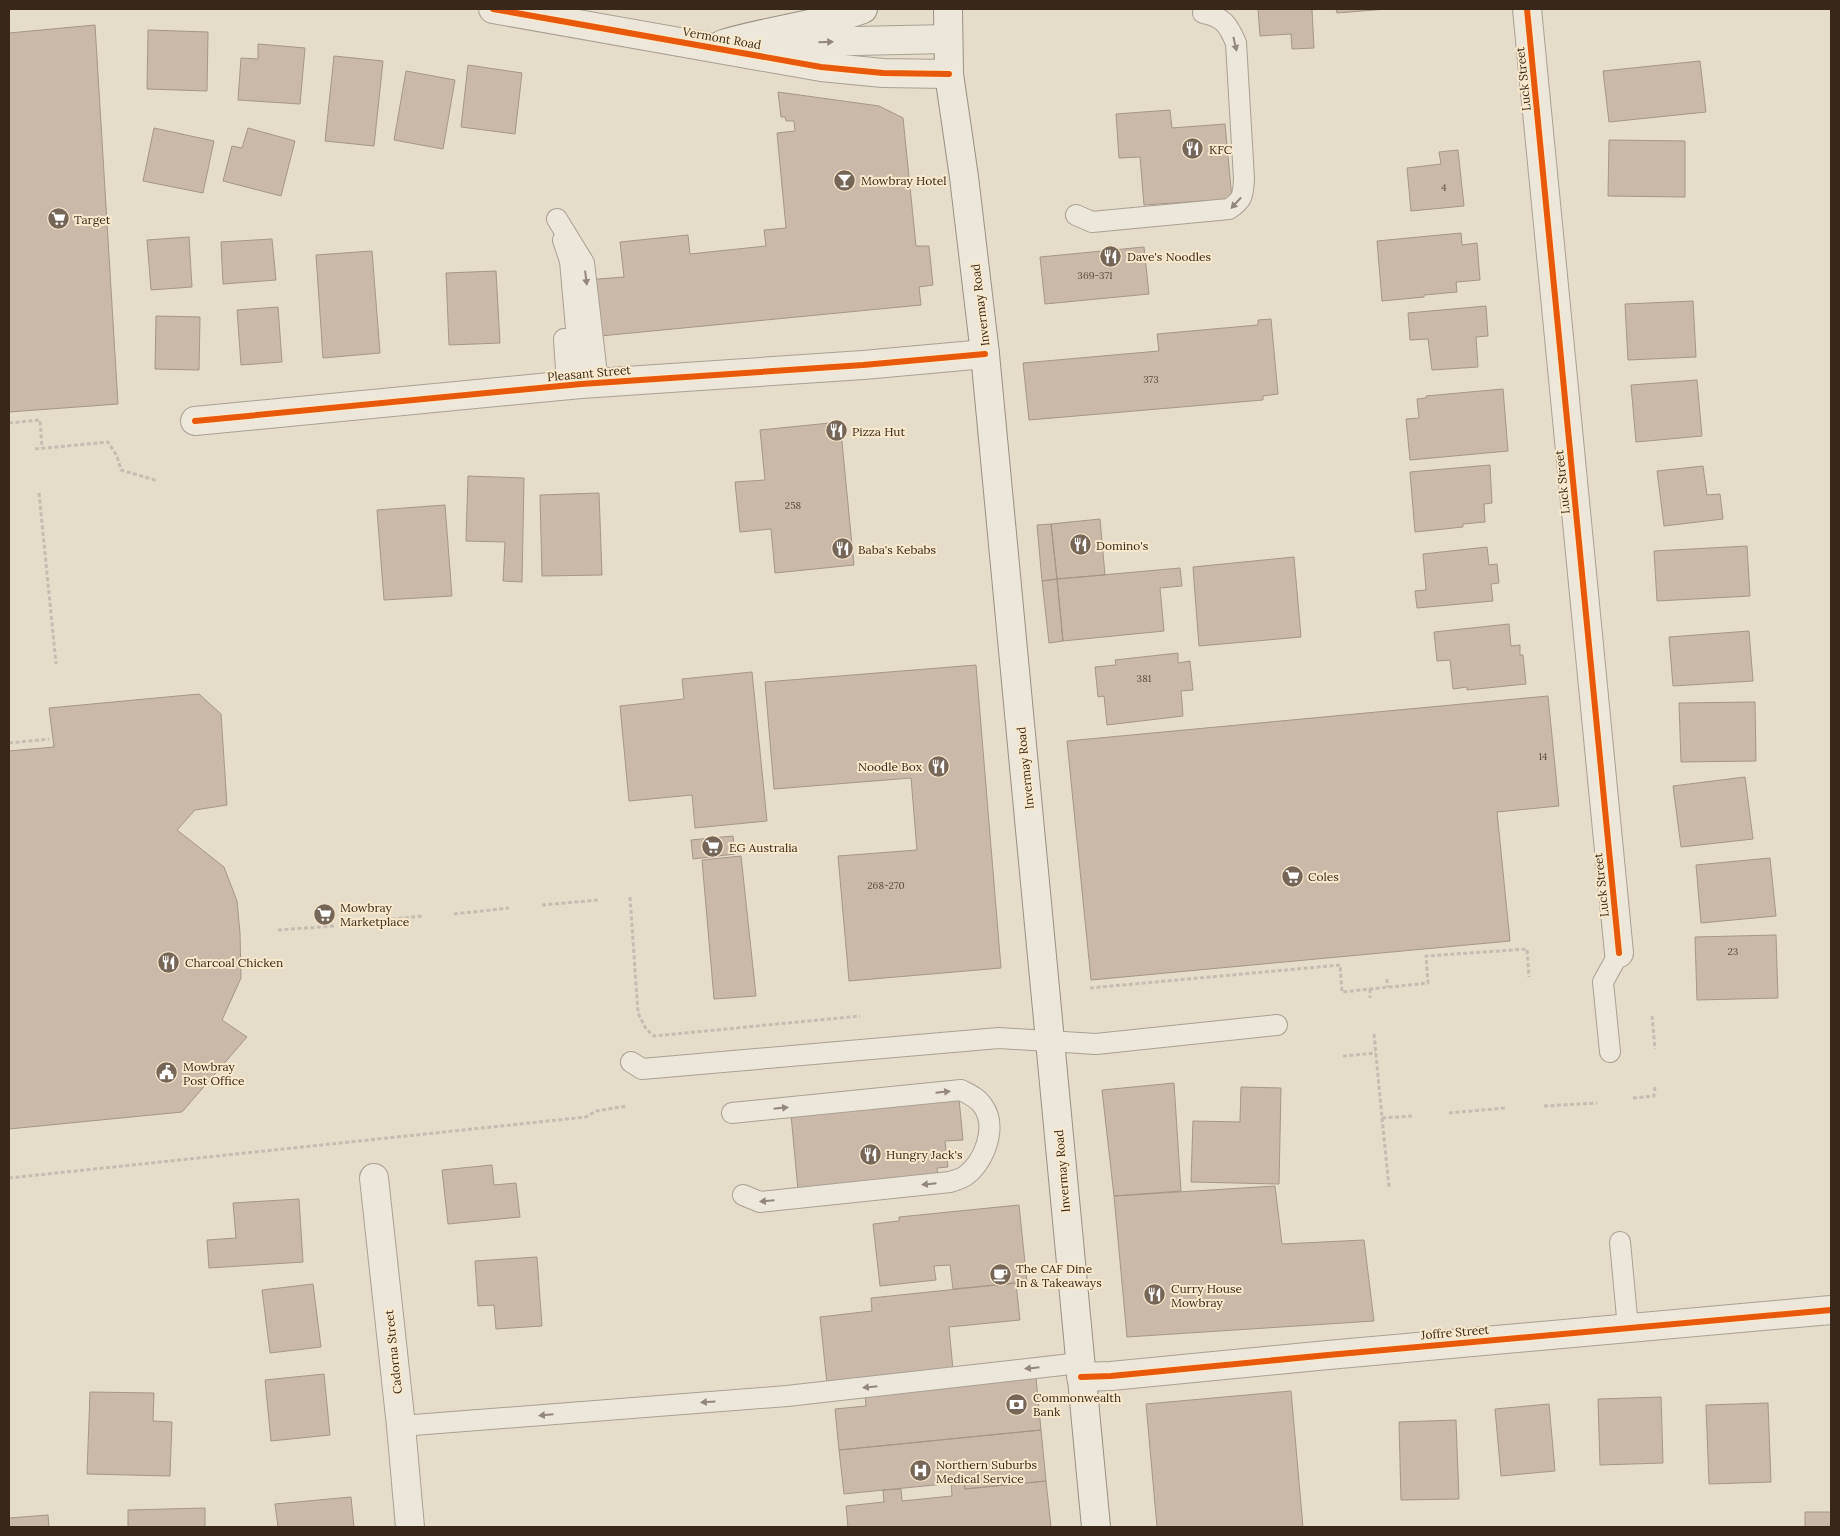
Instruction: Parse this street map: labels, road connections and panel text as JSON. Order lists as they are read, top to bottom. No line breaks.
{"streets":{"street":["Vermont Road","Luck Street","Invermay Road","Pleasant Street","Joffre Street","Cadorna Street"]},"crossings":[["Vermont Road","Invermay Road"],["Invermay Road","Pleasant Street"],["Invermay Road","Joffre Street"]],"places":{"restaurant":["KFC","Dave's Noodles","Pizza Hut","Domino's","Baba's Kebabs","Noodle Box","Charcoal Chicken","Hungry Jack's","Curry House Mowbray"],"bar":["Mowbray Hotel"],"supermarket":["Target","EG Australia","Coles","Mowbray Marketplace"],"public building":["Mowbray Post Office"],"cafe":["The CAF Dine In & Takeaways"],"bank":["Commonwealth Bank"],"hospital":["Northern Suburbs Medical Service"]},"house_numbers":["4","369-371","373","258","381","14","268-270","23"]}
